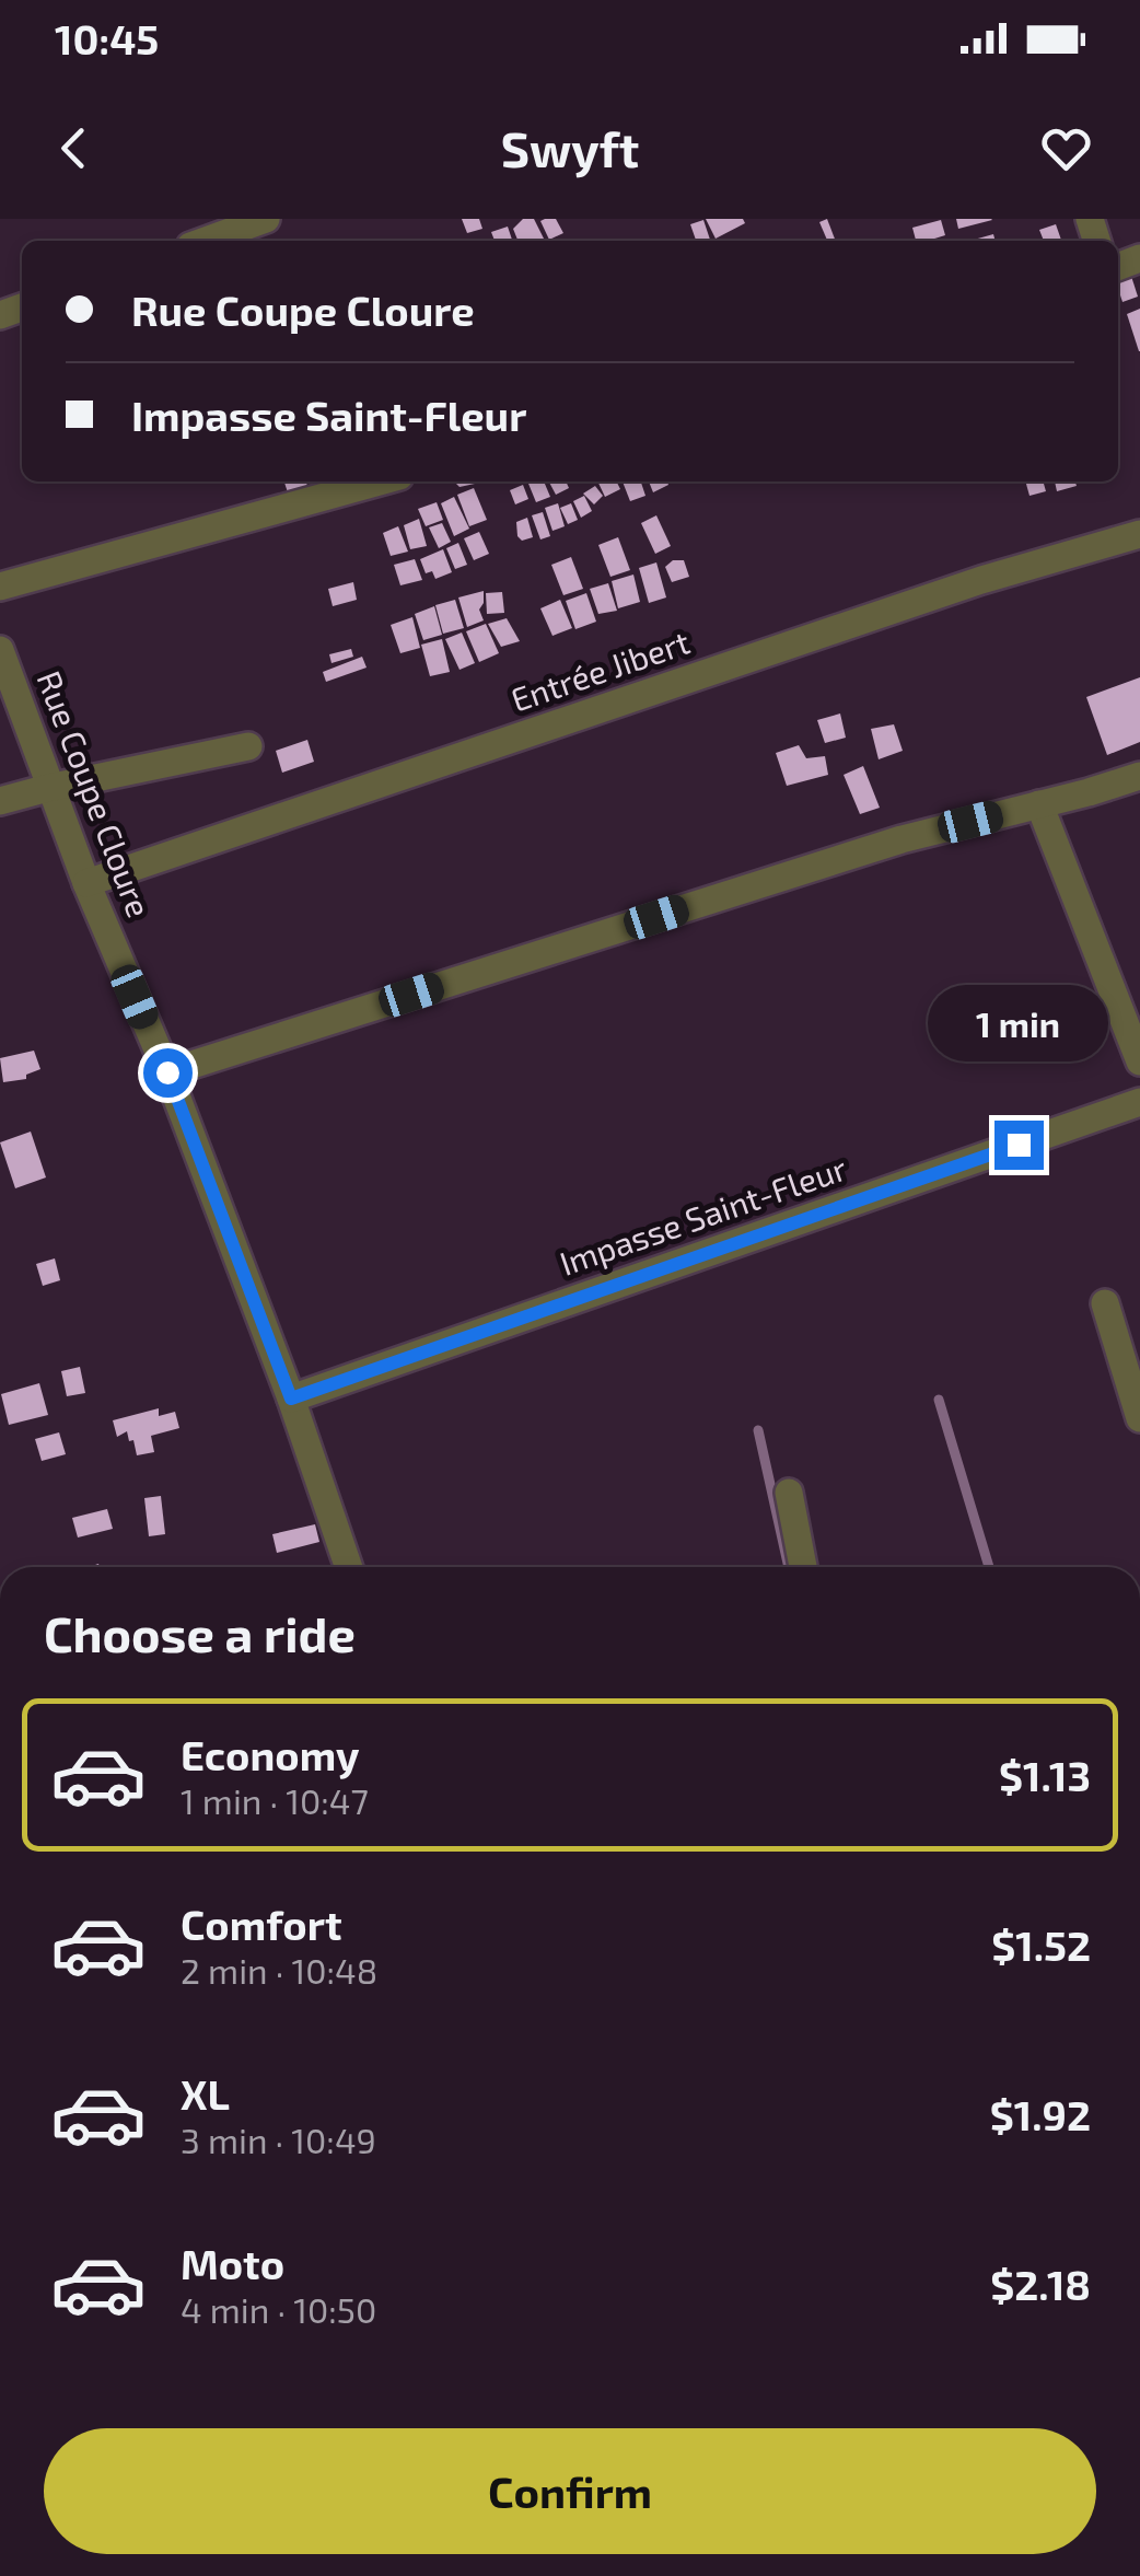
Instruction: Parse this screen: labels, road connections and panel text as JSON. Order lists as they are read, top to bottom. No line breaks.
{"streets":{"street":["Entrée Jibert","Rue Coupe Cloure","Impasse Saint-Fleur"]},"crossings":[["Entrée Jibert","Rue Coupe Cloure"],["Rue Coupe Cloure","Impasse Saint-Fleur"]],"page":{"status":"10:45","header":"Swyft","banner":["Rue Coupe Cloure","Impasse Saint-Fleur"],"bubble":"1 min","heading":"Choose a ride","list":[{"name":"Economy","note":"1 min · 10:47","value":"$1.13"},{"name":"Comfort","note":"2 min · 10:48","value":"$1.52"},{"name":"XL","note":"3 min · 10:49","value":"$1.92"},{"name":"Moto","note":"4 min · 10:50","value":"$2.18"}],"buttons":"Confirm"}}
